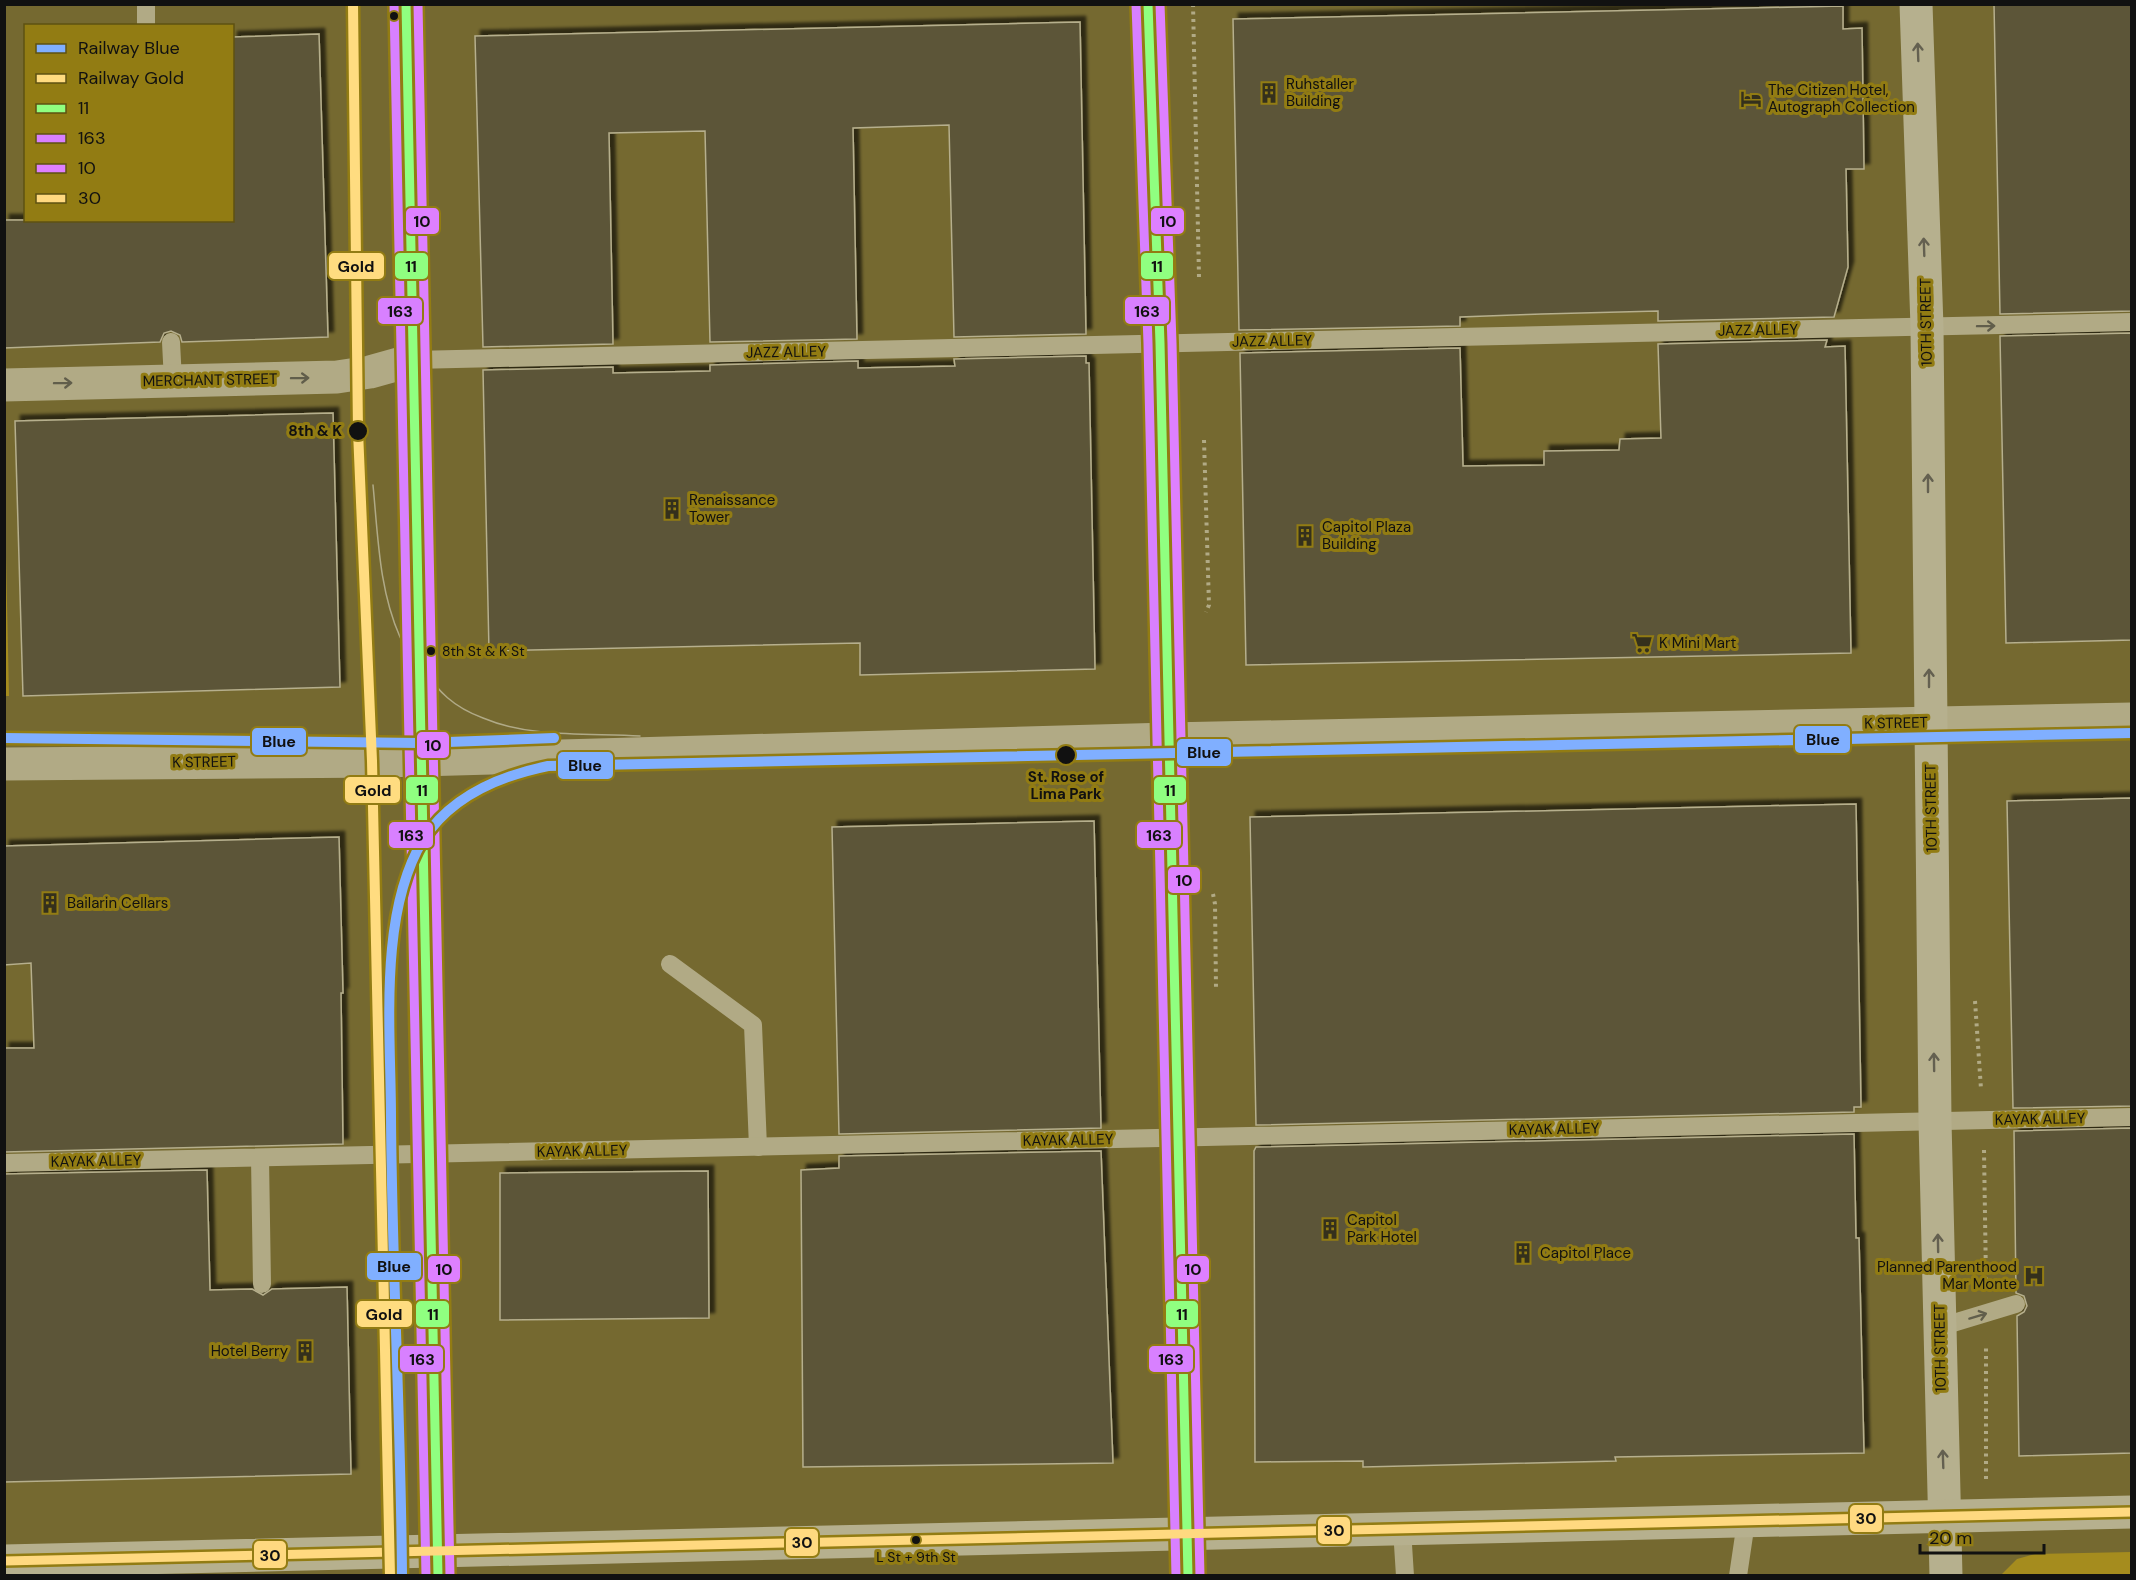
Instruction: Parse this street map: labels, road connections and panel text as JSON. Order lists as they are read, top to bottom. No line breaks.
{"streets":{"street":["10TH STREET","MERCHANT STREET","K STREET"],"lane":["JAZZ ALLEY","KAYAK ALLEY"]},"crossings":[["10TH STREET","JAZZ ALLEY"],["10TH STREET","K STREET"],["10TH STREET","KAYAK ALLEY"],["JAZZ ALLEY","MERCHANT STREET"]],"one_way":["10TH STREET","MERCHANT STREET"],"places":{"building":["Ruhstaller Building","Renaissance Tower","Capitol Plaza Building","Bailarin Cellars","Capitol Park Hotel","Capitol Place","Hotel Berry"],"hotel":["The Citizen Hotel, Autograph Collection"],"other":["8th & K","8th St & K St","St. Rose of Lima Park","L St + 9th St"],"supermarket":["K Mini Mart"],"hospital":["Planned Parenthood Mar Monte"]},"lines":["rail line Gold","transit line 11","transit line 163","transit line 10","rail line Blue","transit line 30"],"legend":["Railway Blue","Railway Gold","11","163","10","30"],"scale_bar":"20 m"}
